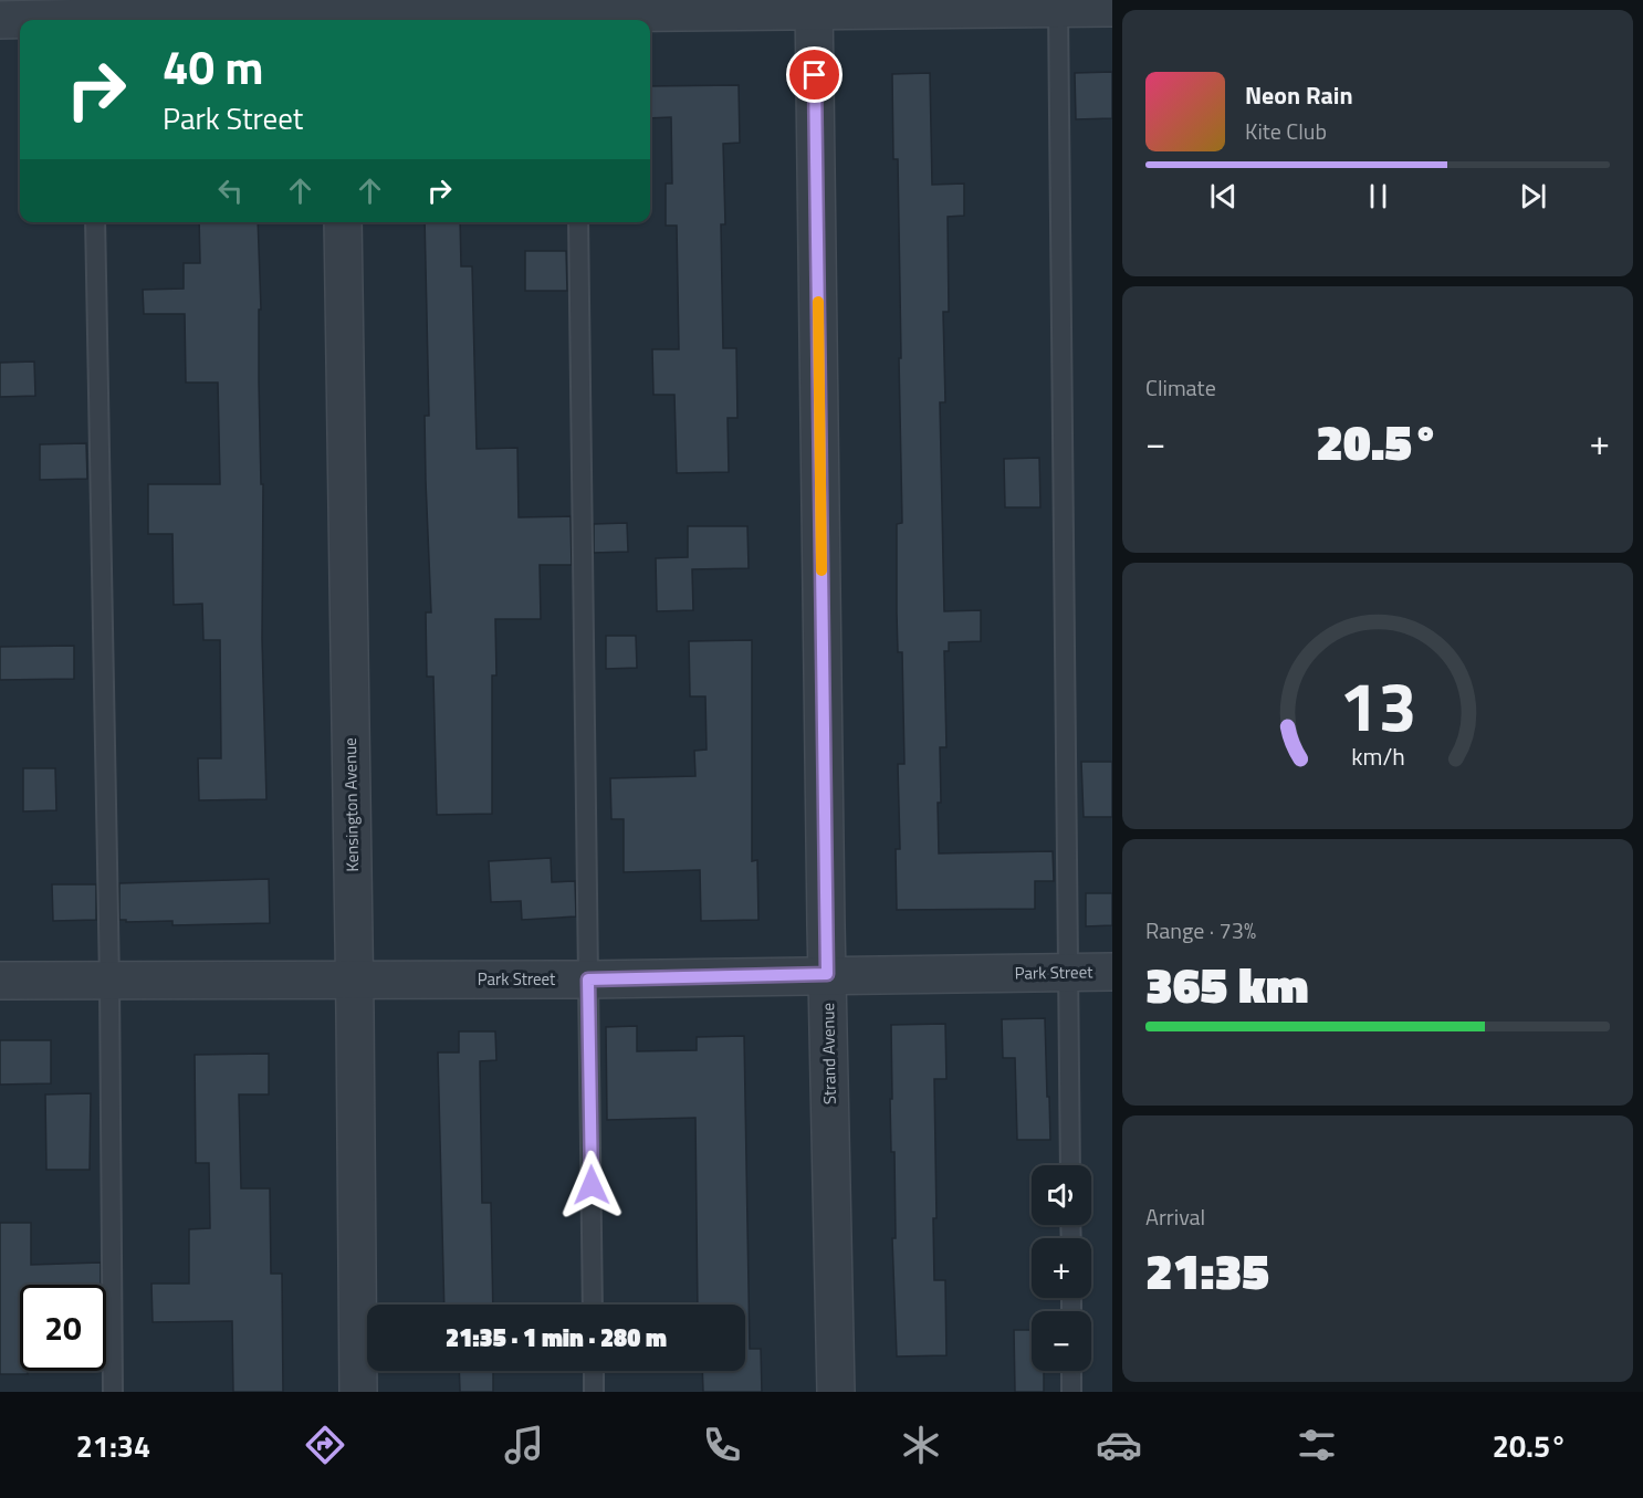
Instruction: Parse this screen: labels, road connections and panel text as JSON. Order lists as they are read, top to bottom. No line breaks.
{"streets":{"street":["Kensington Avenue","Park Street","Strand Avenue"]},"crossings":[["Kensington Avenue","Park Street"],["Park Street","Strand Avenue"]],"page":{"turn":["40 m","Park Street"],"song":["Neon Rain","Kite Club"],"tile":["Climate",["Range · 73%","365 km"],["Arrival","21:35"]],"heat":["−","20.5°","+"],"map_buttons":["+","−"],"limit":"20","trip":"21:35 · 1 min · 280 m","tabs":["21:34","20.5°"],"gauge":["13","km/h"]}}
